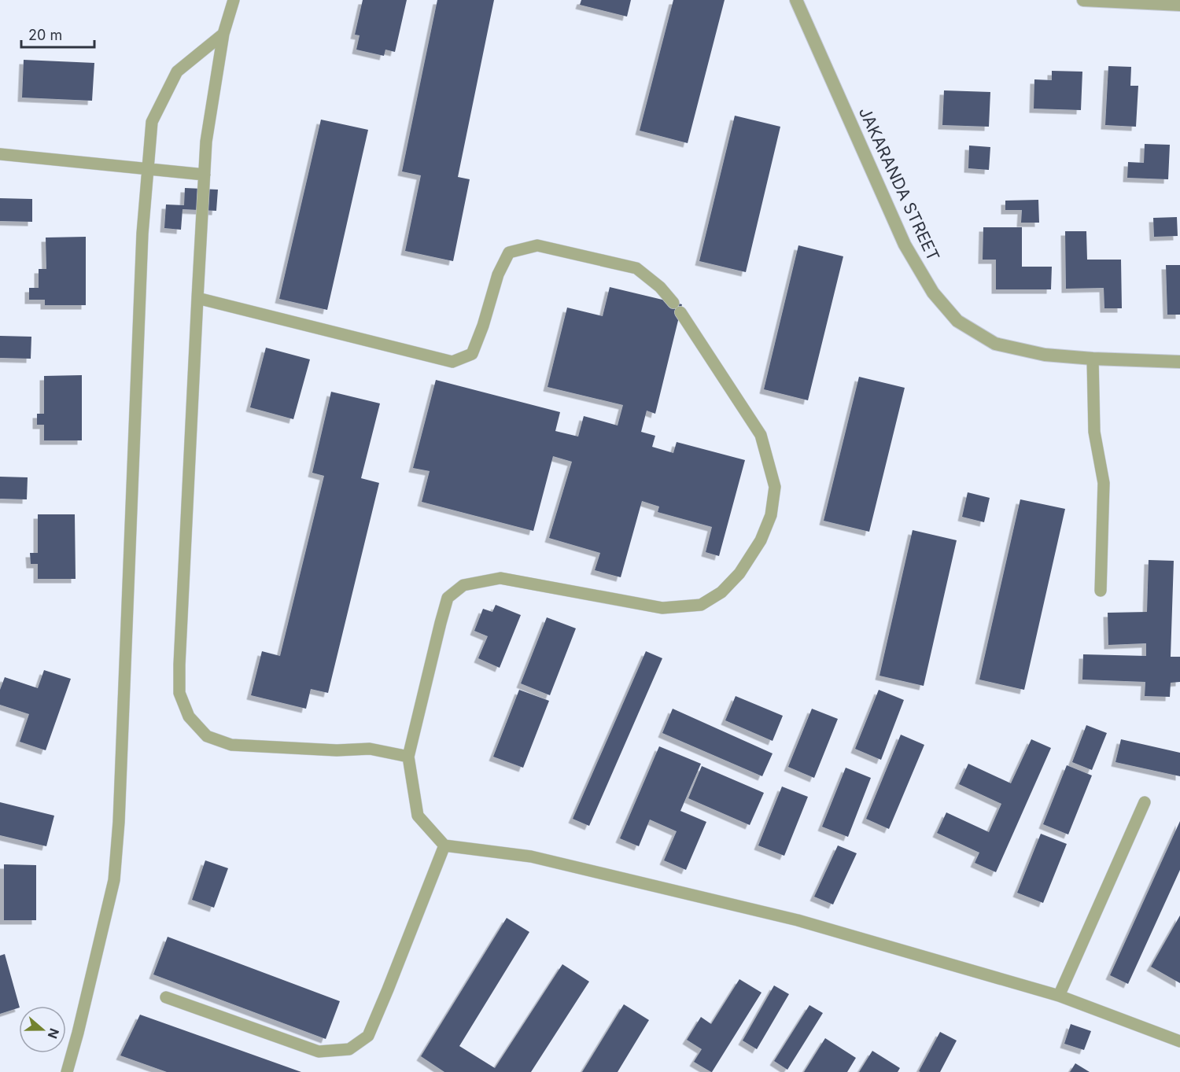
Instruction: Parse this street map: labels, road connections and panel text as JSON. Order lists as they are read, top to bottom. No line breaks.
{"streets":{"street":["JAKARANDA STREET"]},"scale_bar":"20 m","north":"right"}
